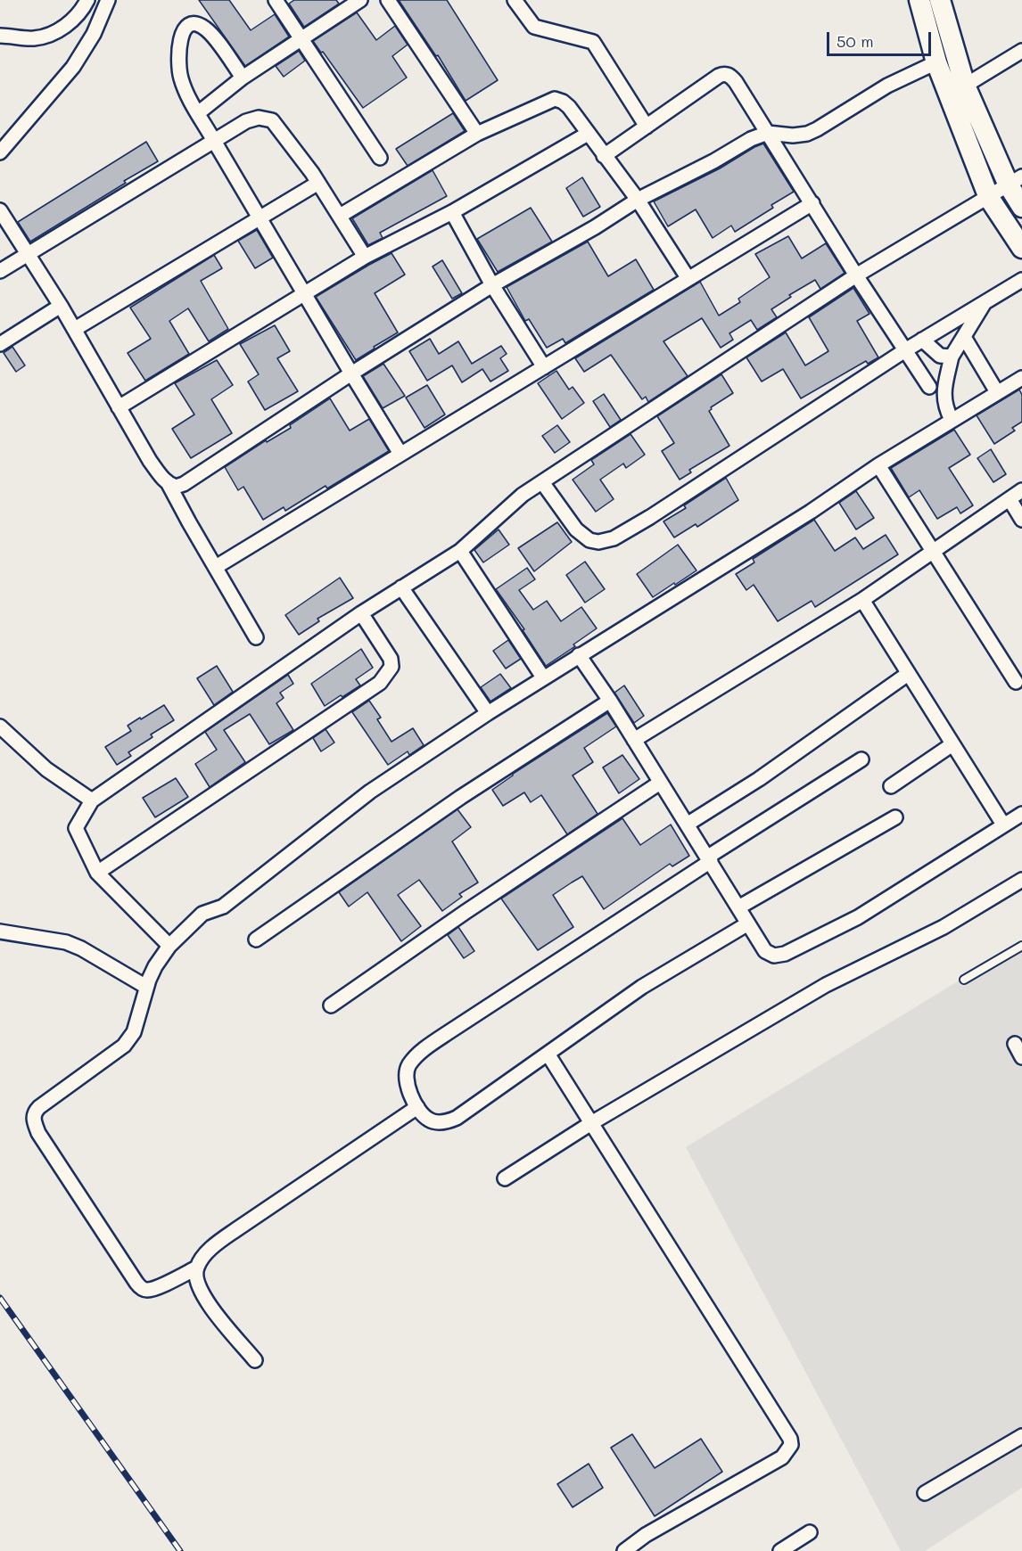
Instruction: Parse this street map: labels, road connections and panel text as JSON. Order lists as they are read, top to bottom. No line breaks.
{"scale_bar":"50 m"}
